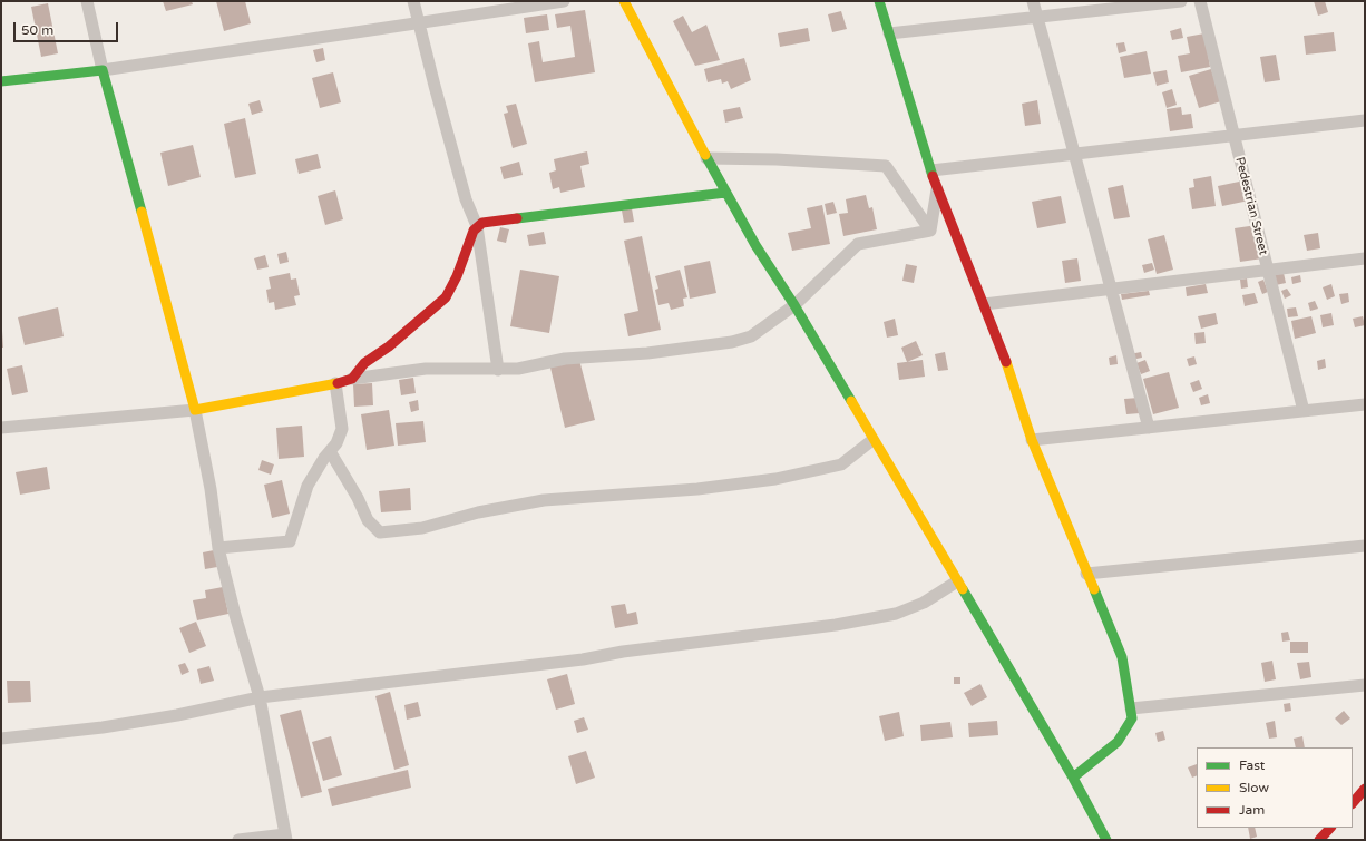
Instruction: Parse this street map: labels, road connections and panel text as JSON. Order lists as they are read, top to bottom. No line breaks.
{"streets":{"street":["Pedestrian Street"]},"legend":["Fast","Slow","Jam"],"scale_bar":"50 m"}
